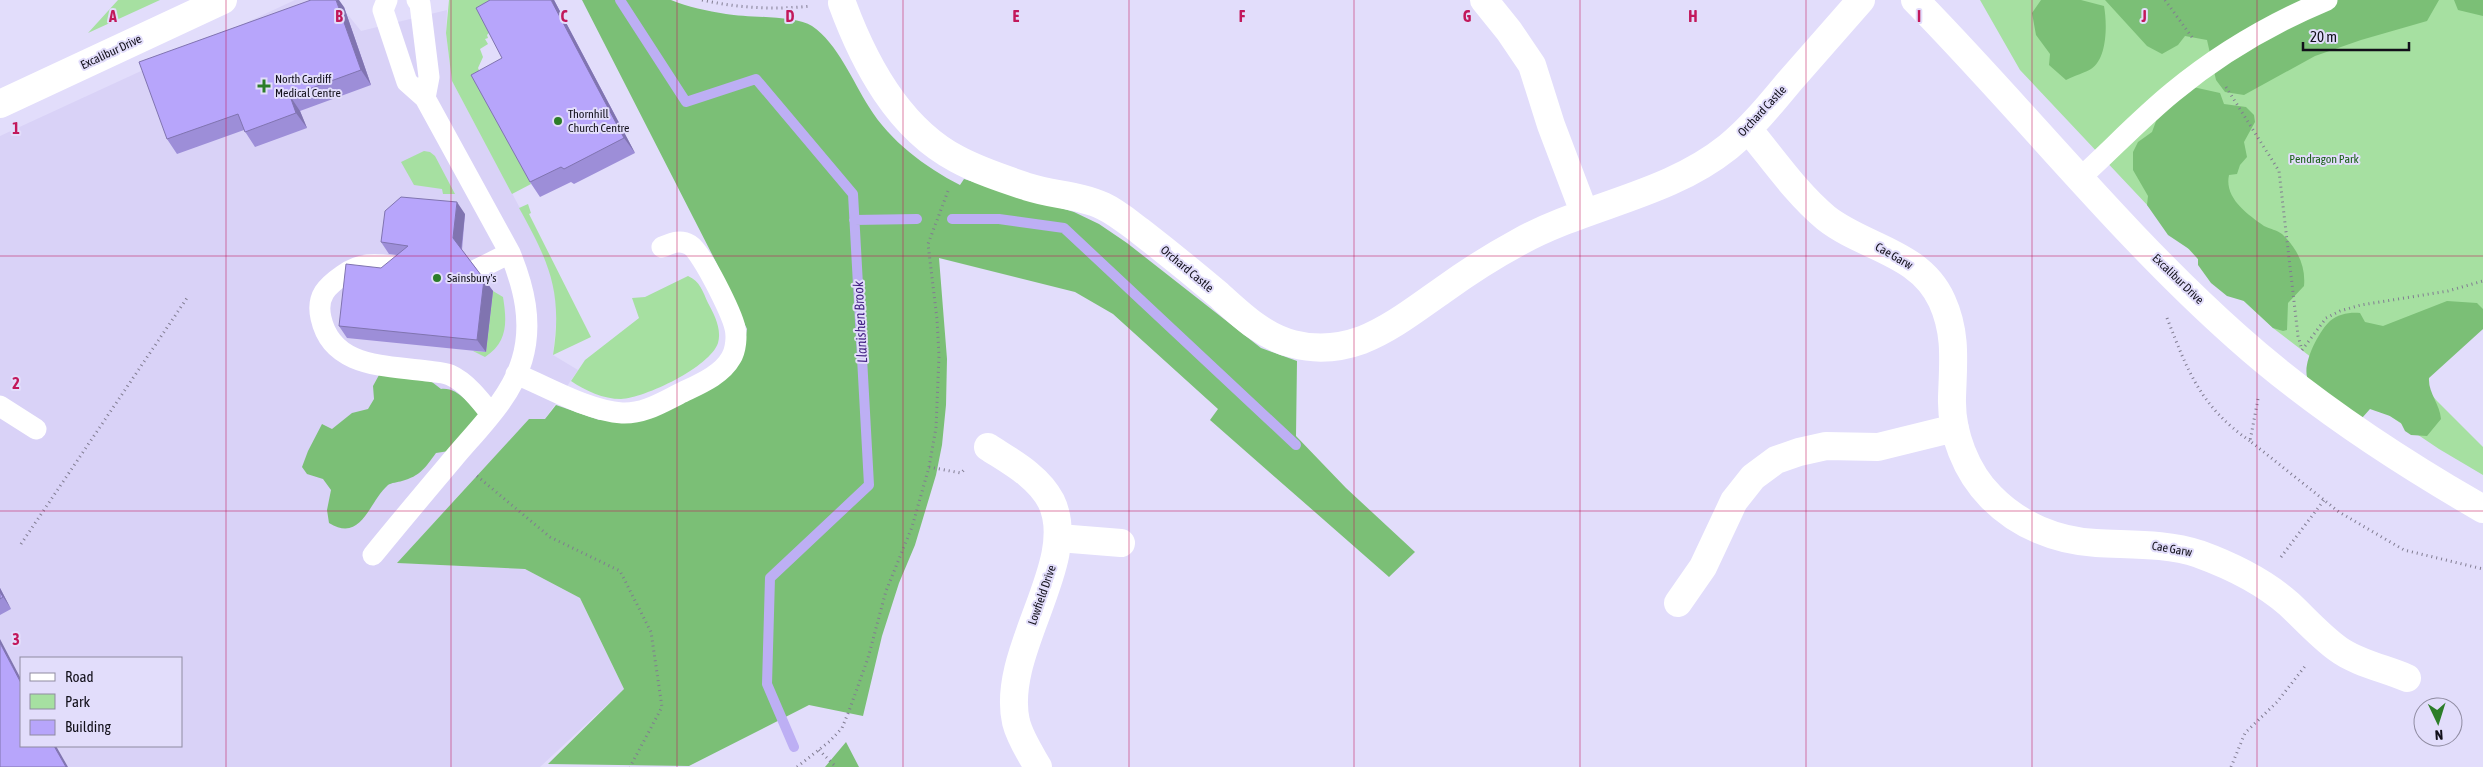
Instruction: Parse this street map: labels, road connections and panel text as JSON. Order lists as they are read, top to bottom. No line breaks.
{"streets":{"street":["Excalibur Drive","Orchard Castle","Cae Garw","Lowfield Drive"]},"crossings":[["Orchard Castle","Cae Garw"]],"water":["Llanishen Brook"],"parks":["Pendragon Park"],"places":{"health":["North Cardiff Medical Centre"],"other":["Thornhill Church Centre","Sainsbury's"]},"legend":["Road","Park","Building"],"scale_bar":"20 m","north":"bottom","grid":{"columns":["A","B","C","D","E","F","G","H","I","J"],"rows":["1","2","3"]}}
